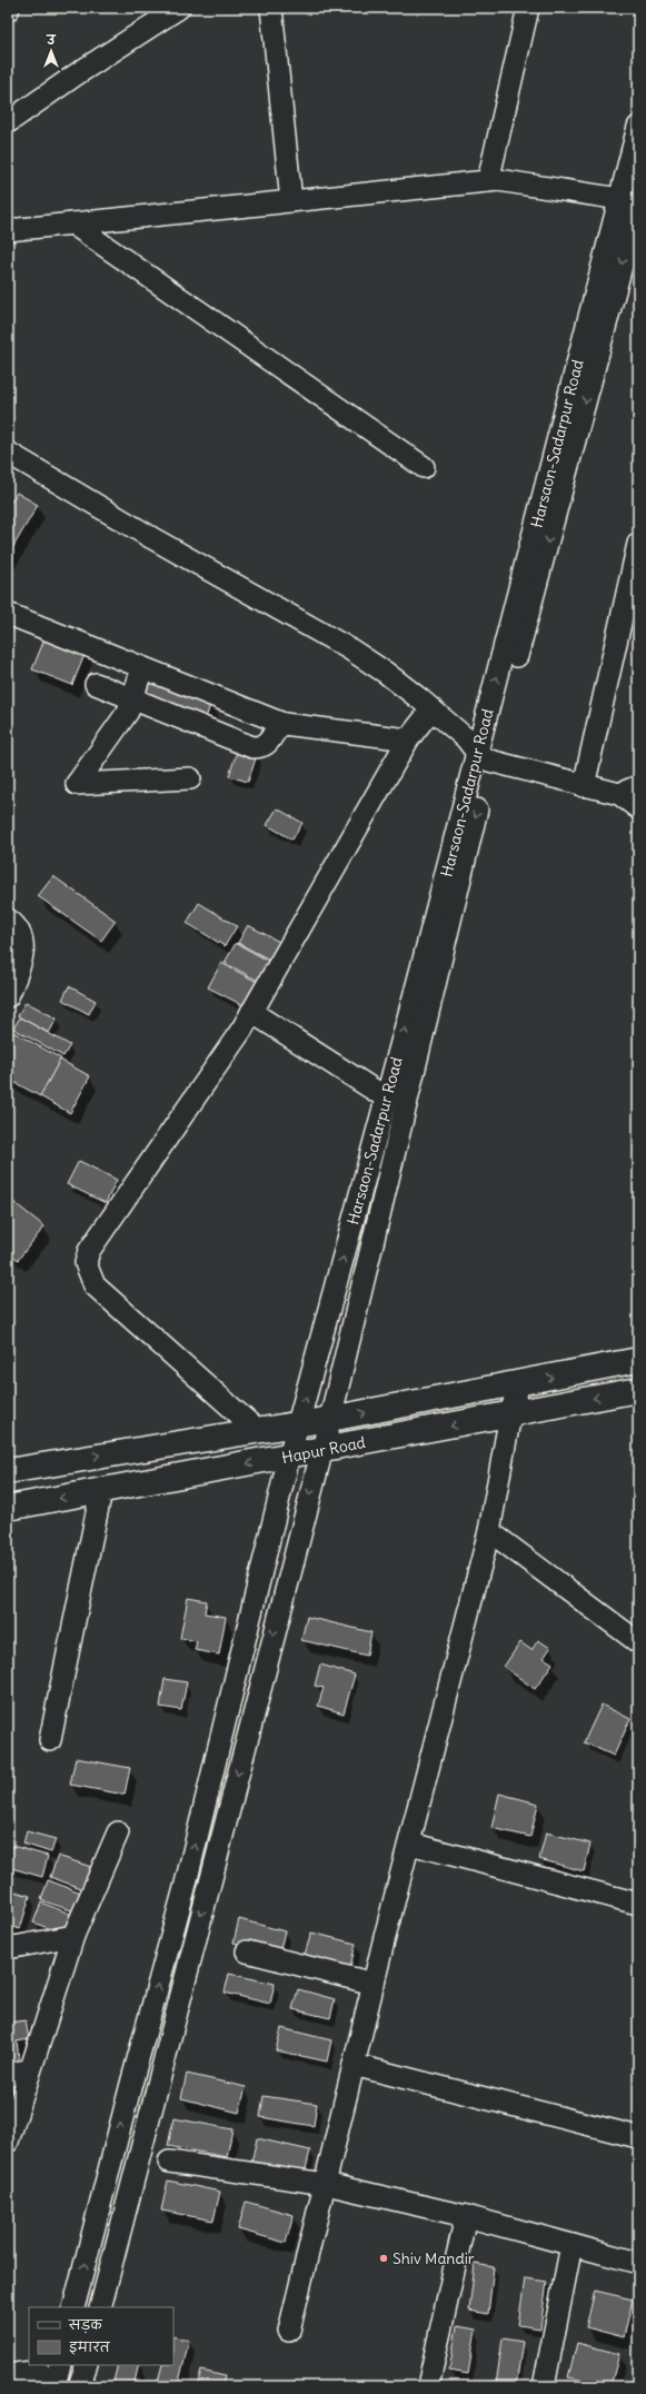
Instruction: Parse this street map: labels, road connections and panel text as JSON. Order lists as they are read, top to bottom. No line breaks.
{"streets":{"main road":["Hapur Road"],"street":["Harsaon-Sadarpur Road"]},"crossings":[["Harsaon-Sadarpur Road","Hapur Road"]],"places":["Shiv Mandir"],"legend":["सड़क","इमारत"],"north":"top"}
